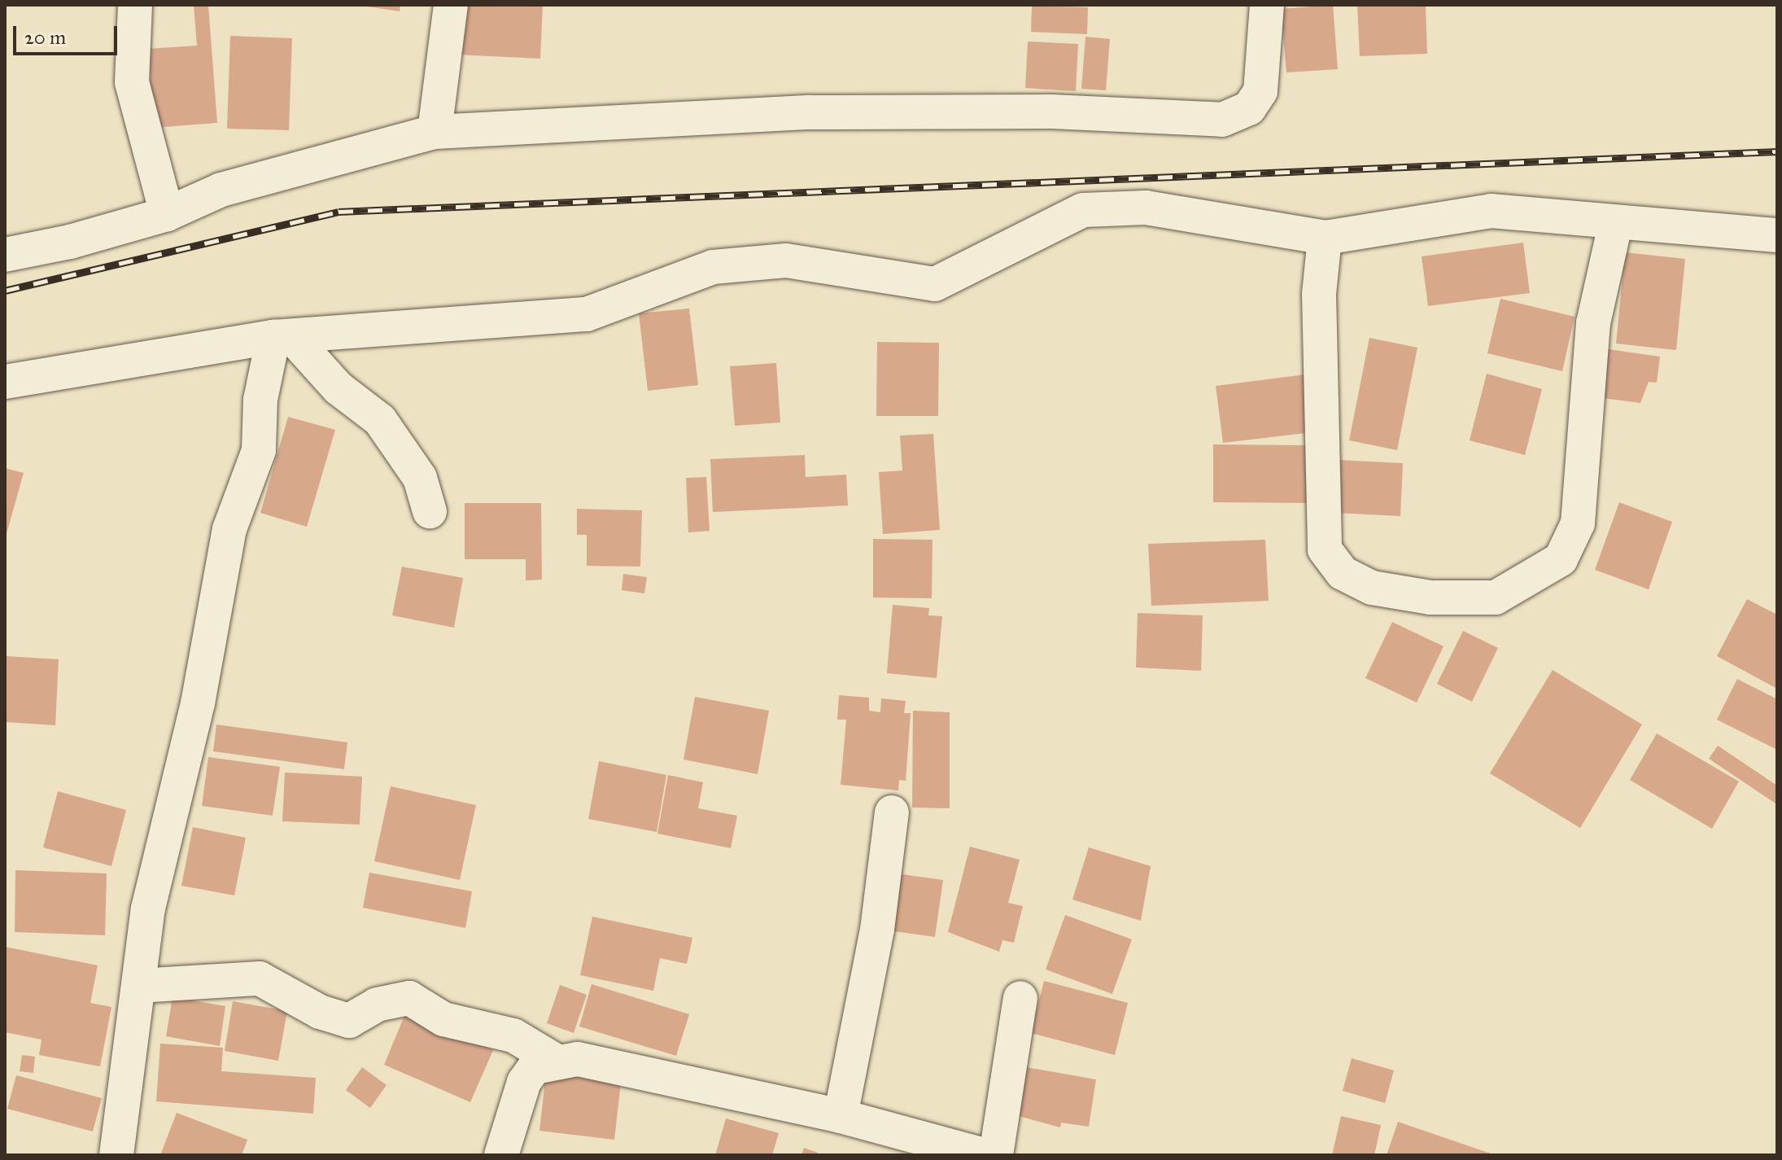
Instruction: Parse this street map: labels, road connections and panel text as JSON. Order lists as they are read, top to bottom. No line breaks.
{"scale_bar":"20 m"}
